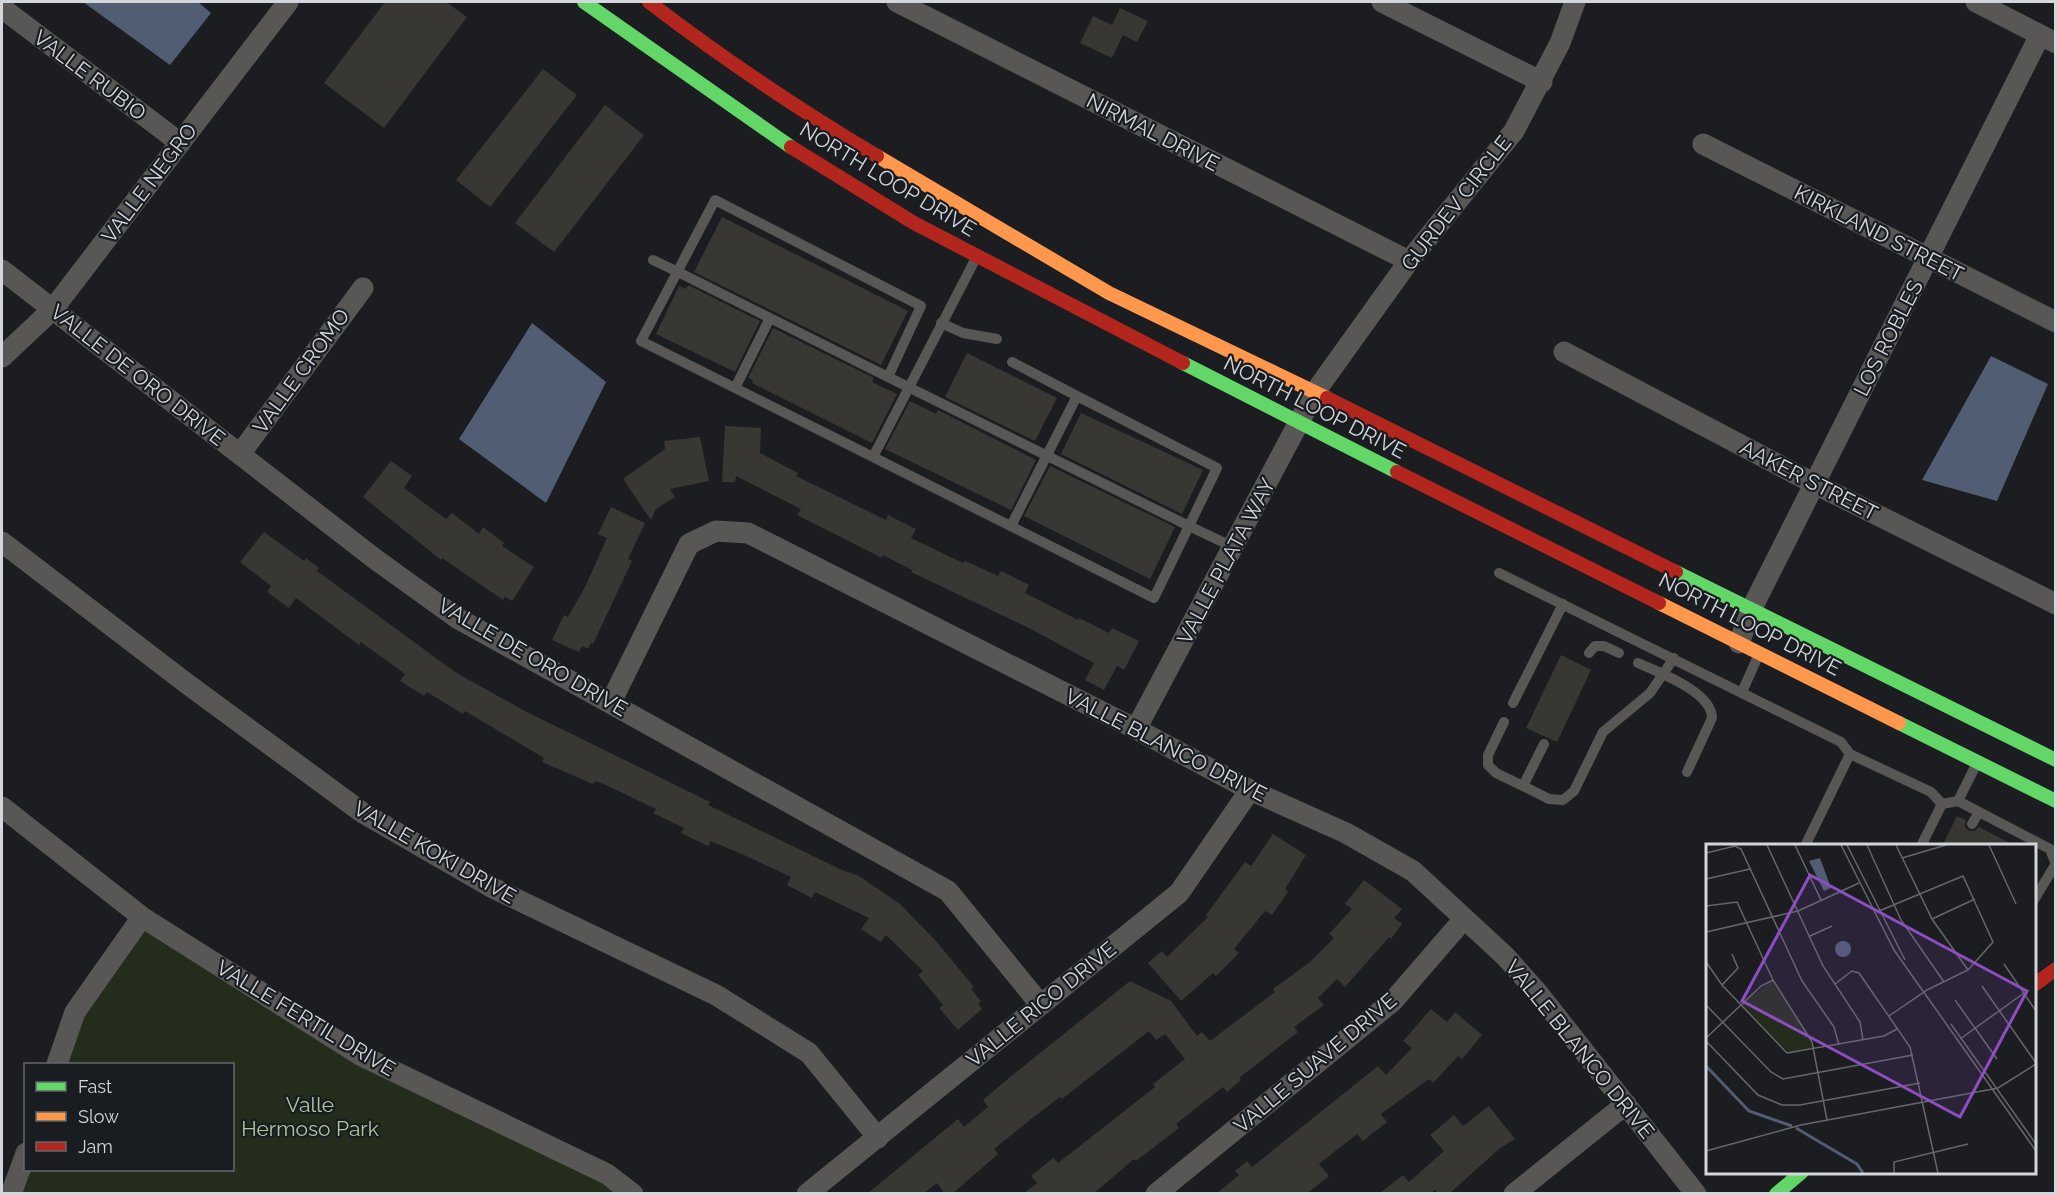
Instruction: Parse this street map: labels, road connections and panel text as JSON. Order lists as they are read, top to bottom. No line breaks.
{"streets":{"main road":["NORTH LOOP DRIVE"],"street":["VALLE RUBIO","NIRMAL DRIVE","VALLE NEGRO","GURDEV CIRCLE","KIRKLAND STREET","LOS ROBLES","VALLE CROMO","VALLE DE ORO DRIVE","AAKER STREET","VALLE PLATA WAY","VALLE BLANCO DRIVE","VALLE KOKI DRIVE","VALLE RICO DRIVE","VALLE FERTIL DRIVE","VALLE SUAVE DRIVE"]},"crossings":[["VALLE RUBIO","VALLE NEGRO"],["NIRMAL DRIVE","GURDEV CIRCLE"],["NORTH LOOP DRIVE","GURDEV CIRCLE"],["NORTH LOOP DRIVE","LOS ROBLES"],["NORTH LOOP DRIVE","VALLE PLATA WAY"],["VALLE NEGRO","VALLE DE ORO DRIVE"],["GURDEV CIRCLE","VALLE PLATA WAY"],["KIRKLAND STREET","LOS ROBLES"],["LOS ROBLES","AAKER STREET"],["VALLE CROMO","VALLE DE ORO DRIVE"],["VALLE DE ORO DRIVE","VALLE BLANCO DRIVE"],["VALLE DE ORO DRIVE","VALLE RICO DRIVE"],["VALLE PLATA WAY","VALLE BLANCO DRIVE"],["VALLE BLANCO DRIVE","VALLE RICO DRIVE"],["VALLE BLANCO DRIVE","VALLE SUAVE DRIVE"],["VALLE KOKI DRIVE","VALLE RICO DRIVE"]],"parks":["Valle Hermoso Park"],"legend":["Fast","Slow","Jam"]}
